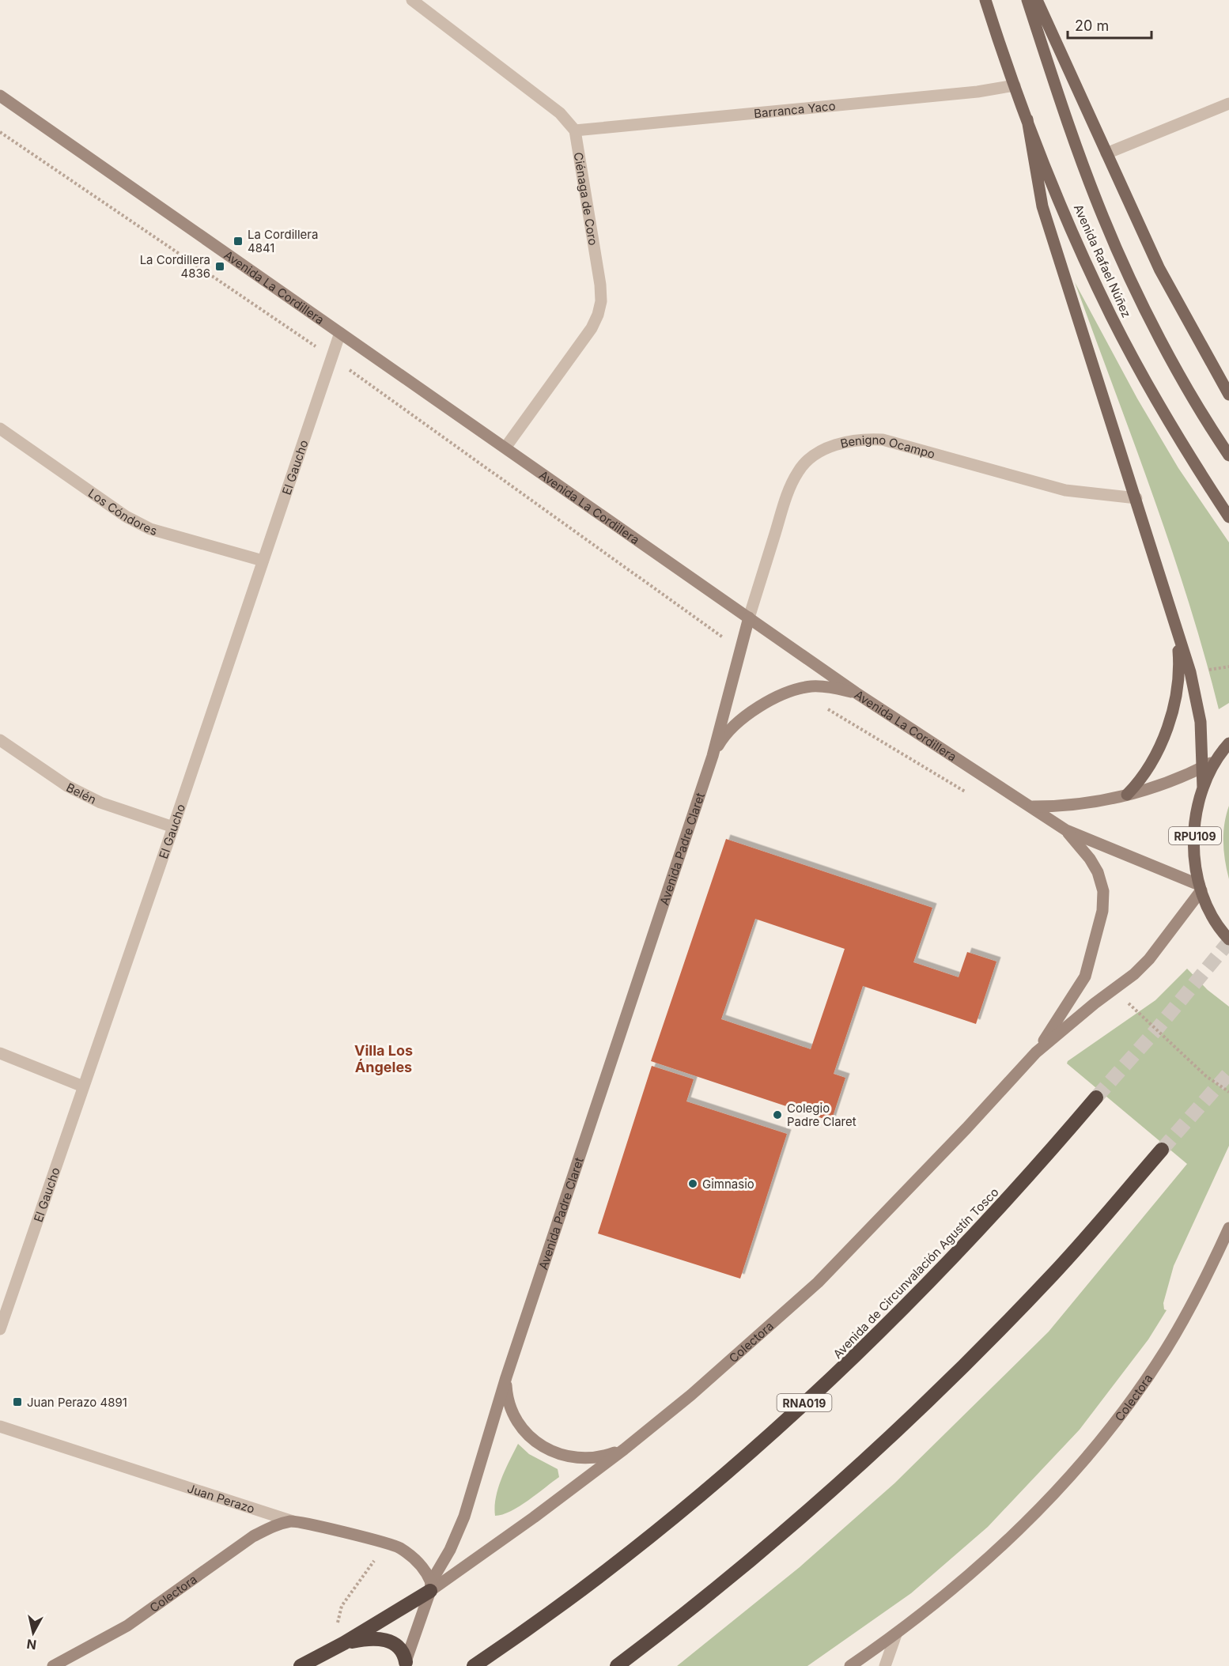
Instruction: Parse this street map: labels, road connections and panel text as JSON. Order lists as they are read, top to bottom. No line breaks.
{"streets":{"highway":["Avenida de Circunvalación Agustín Tosco","RNA019"],"main road":["Avenida Rafael Núñez","Avenida La Cordillera","RPU109","Avenida Padre Claret","Colectora","Juan Perazo"],"street":["Barranca Yaco","Ciénaga de Coro","Benigno Ocampo","El Gaucho","Los Cóndores","Belén"]},"crossings":[["Barranca Yaco","Ciénaga de Coro"],["Barranca Yaco","Avenida Rafael Núñez"],["Ciénaga de Coro","Avenida La Cordillera"],["Avenida La Cordillera","Benigno Ocampo"],["Avenida La Cordillera","El Gaucho"],["Avenida La Cordillera","RPU109"],["Avenida La Cordillera","Avenida Padre Claret"],["Benigno Ocampo","Avenida Padre Claret"],["El Gaucho","Los Cóndores"],["El Gaucho","Belén"],["Avenida Padre Claret","Colectora"],["Avenida Padre Claret","Juan Perazo"],["Colectora","Juan Perazo"]],"districts":["Villa Los Ángeles"],"places":{"transit":["La Cordillera 4841","La Cordillera 4836","Juan Perazo 4891"],"other":["Colegio Padre Claret","Gimnasio"]},"scale_bar":"20 m","north":"bottom"}
